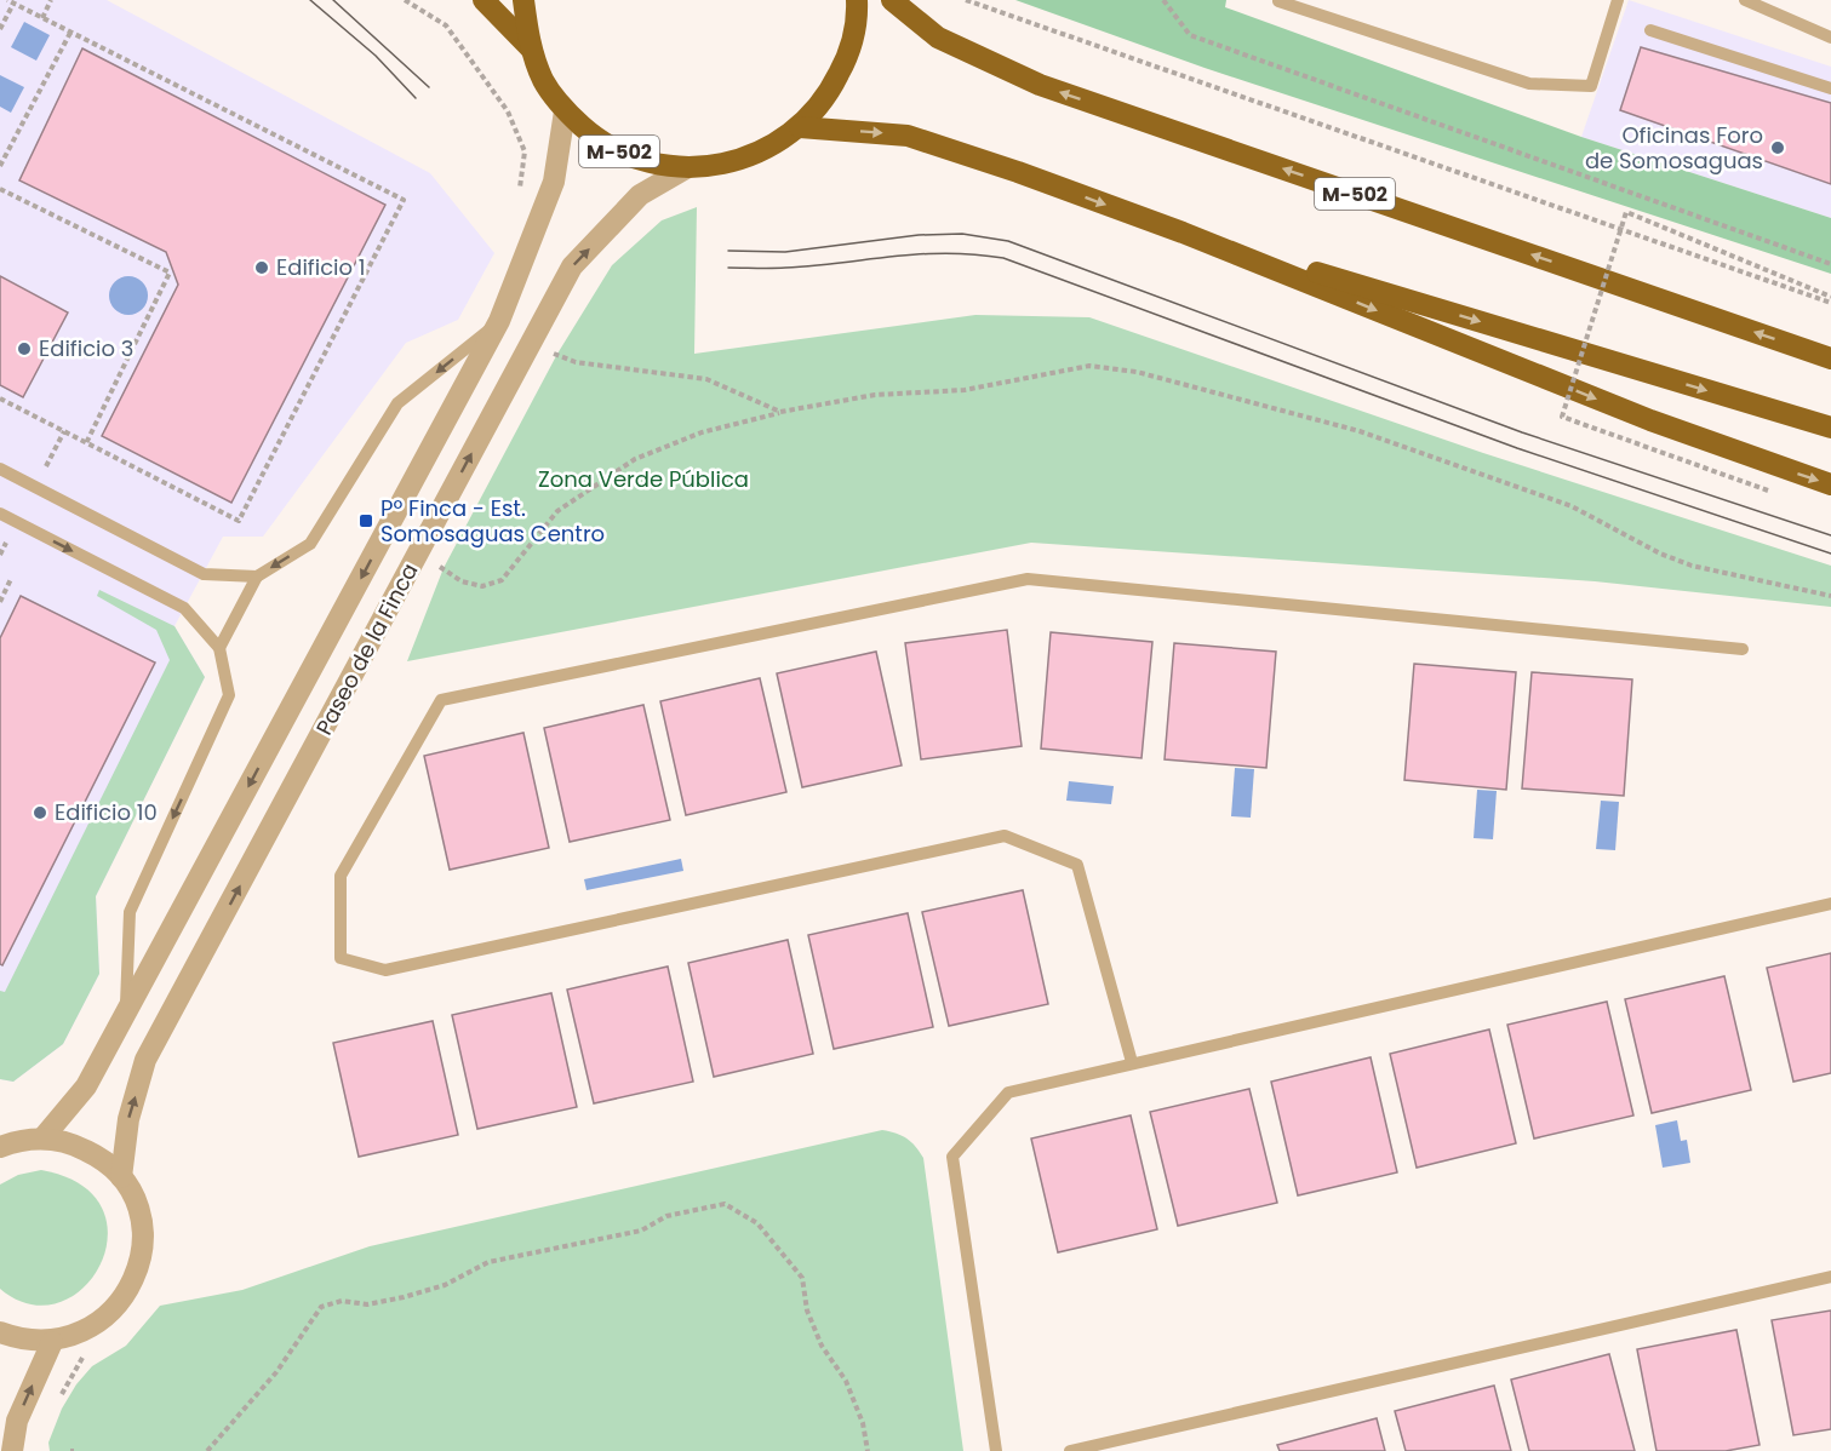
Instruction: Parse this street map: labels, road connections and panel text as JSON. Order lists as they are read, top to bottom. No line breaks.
{"streets":{"highway":["M-502"],"street":["Paseo de la Finca"]},"crossings":[["M-502","Paseo de la Finca"]],"parks":["Zona Verde Pública"],"places":{"other":["Oficinas Foro de Somosaguas","Edificio 1","Edificio 3","Edificio 10"],"transit":["Pº Finca - Est. Somosaguas Centro"]}}
